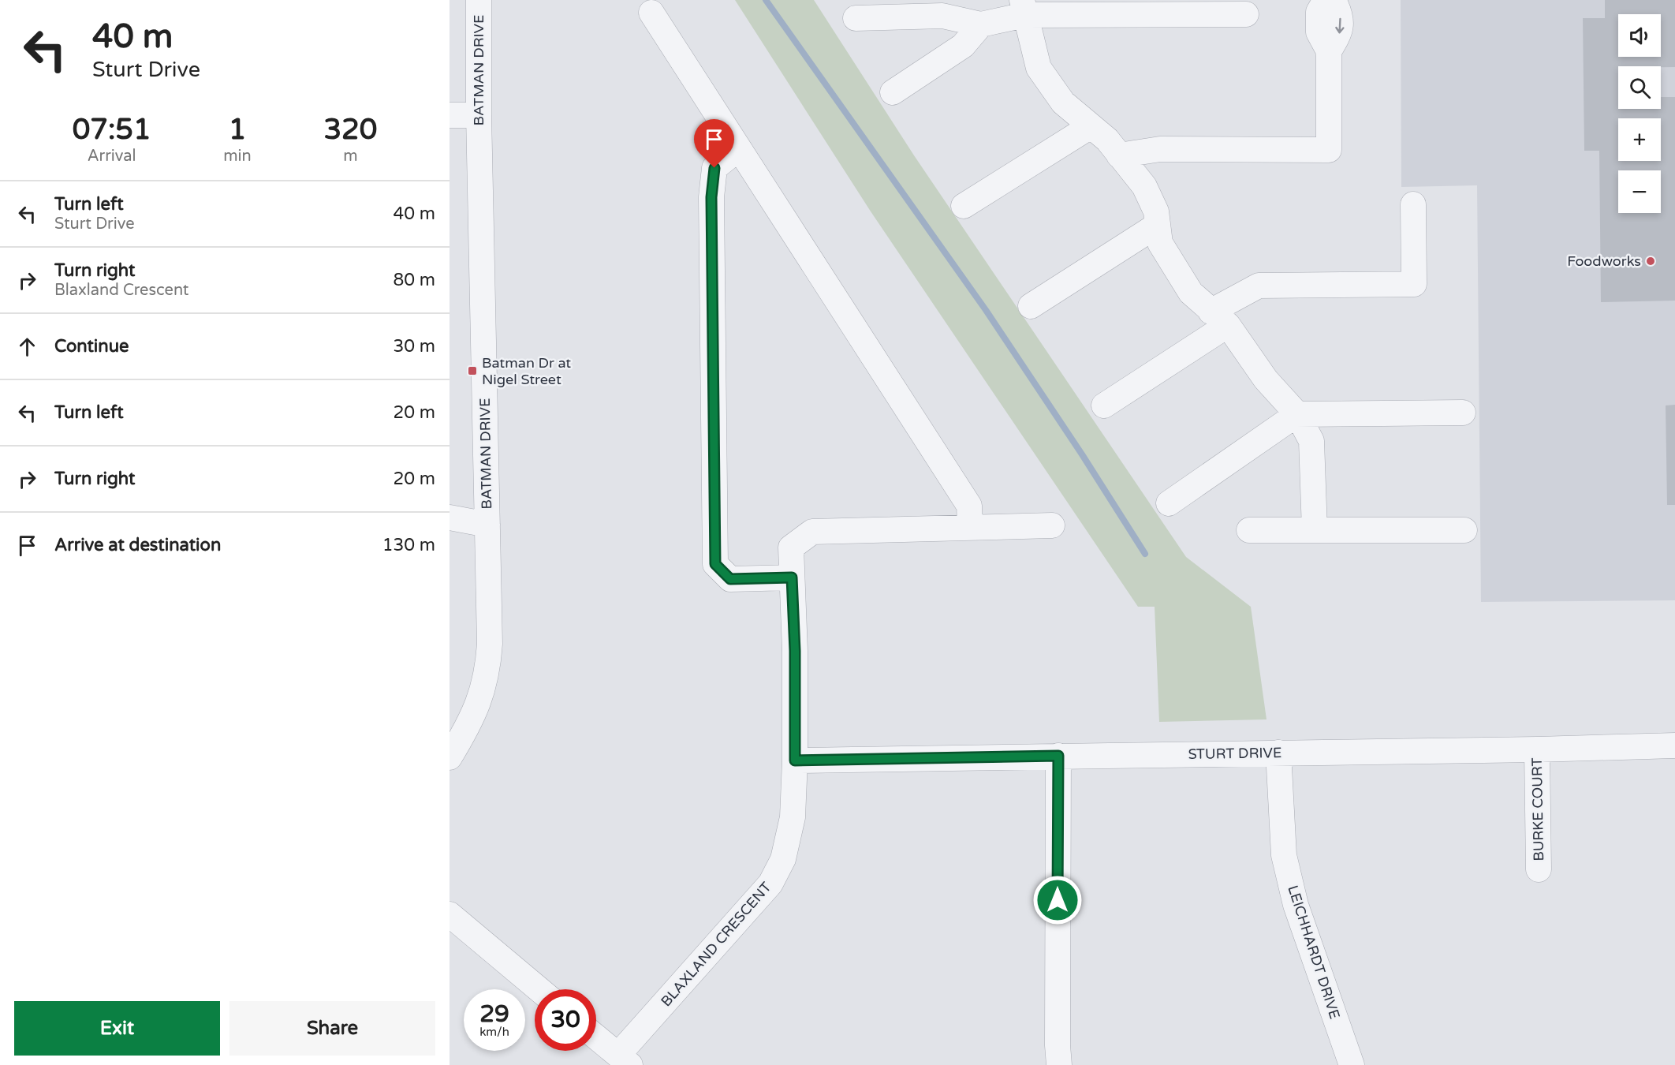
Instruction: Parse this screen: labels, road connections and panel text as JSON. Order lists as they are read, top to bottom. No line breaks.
{"streets":{"street":["BATMAN DRIVE","STURT DRIVE","BURKE COURT","BLAXLAND CRESCENT","LEICHHARDT DRIVE"]},"crossings":[["STURT DRIVE","BURKE COURT"],["STURT DRIVE","BLAXLAND CRESCENT"],["STURT DRIVE","LEICHHARDT DRIVE"]],"places":{"other":["Foodworks"],"transit":["Batman Dr at Nigel Street"]},"page":{"turn":["40 m","Sturt Drive"],"map_buttons":["+","−"],"eta":["07:51","Arrival","1","min","320","m"],"list":[{"name":"Turn left","note":"Sturt Drive","value":"40 m"},{"name":"Turn right","note":"Blaxland Crescent","value":"80 m"},{"name":"Continue","value":"30 m"},{"name":"Turn left","value":"20 m"},{"name":"Turn right","value":"20 m"},{"name":"Arrive at destination","value":"130 m"}],"speed":"29 km/h","limit":"30","buttons":["Exit","Share"]}}
